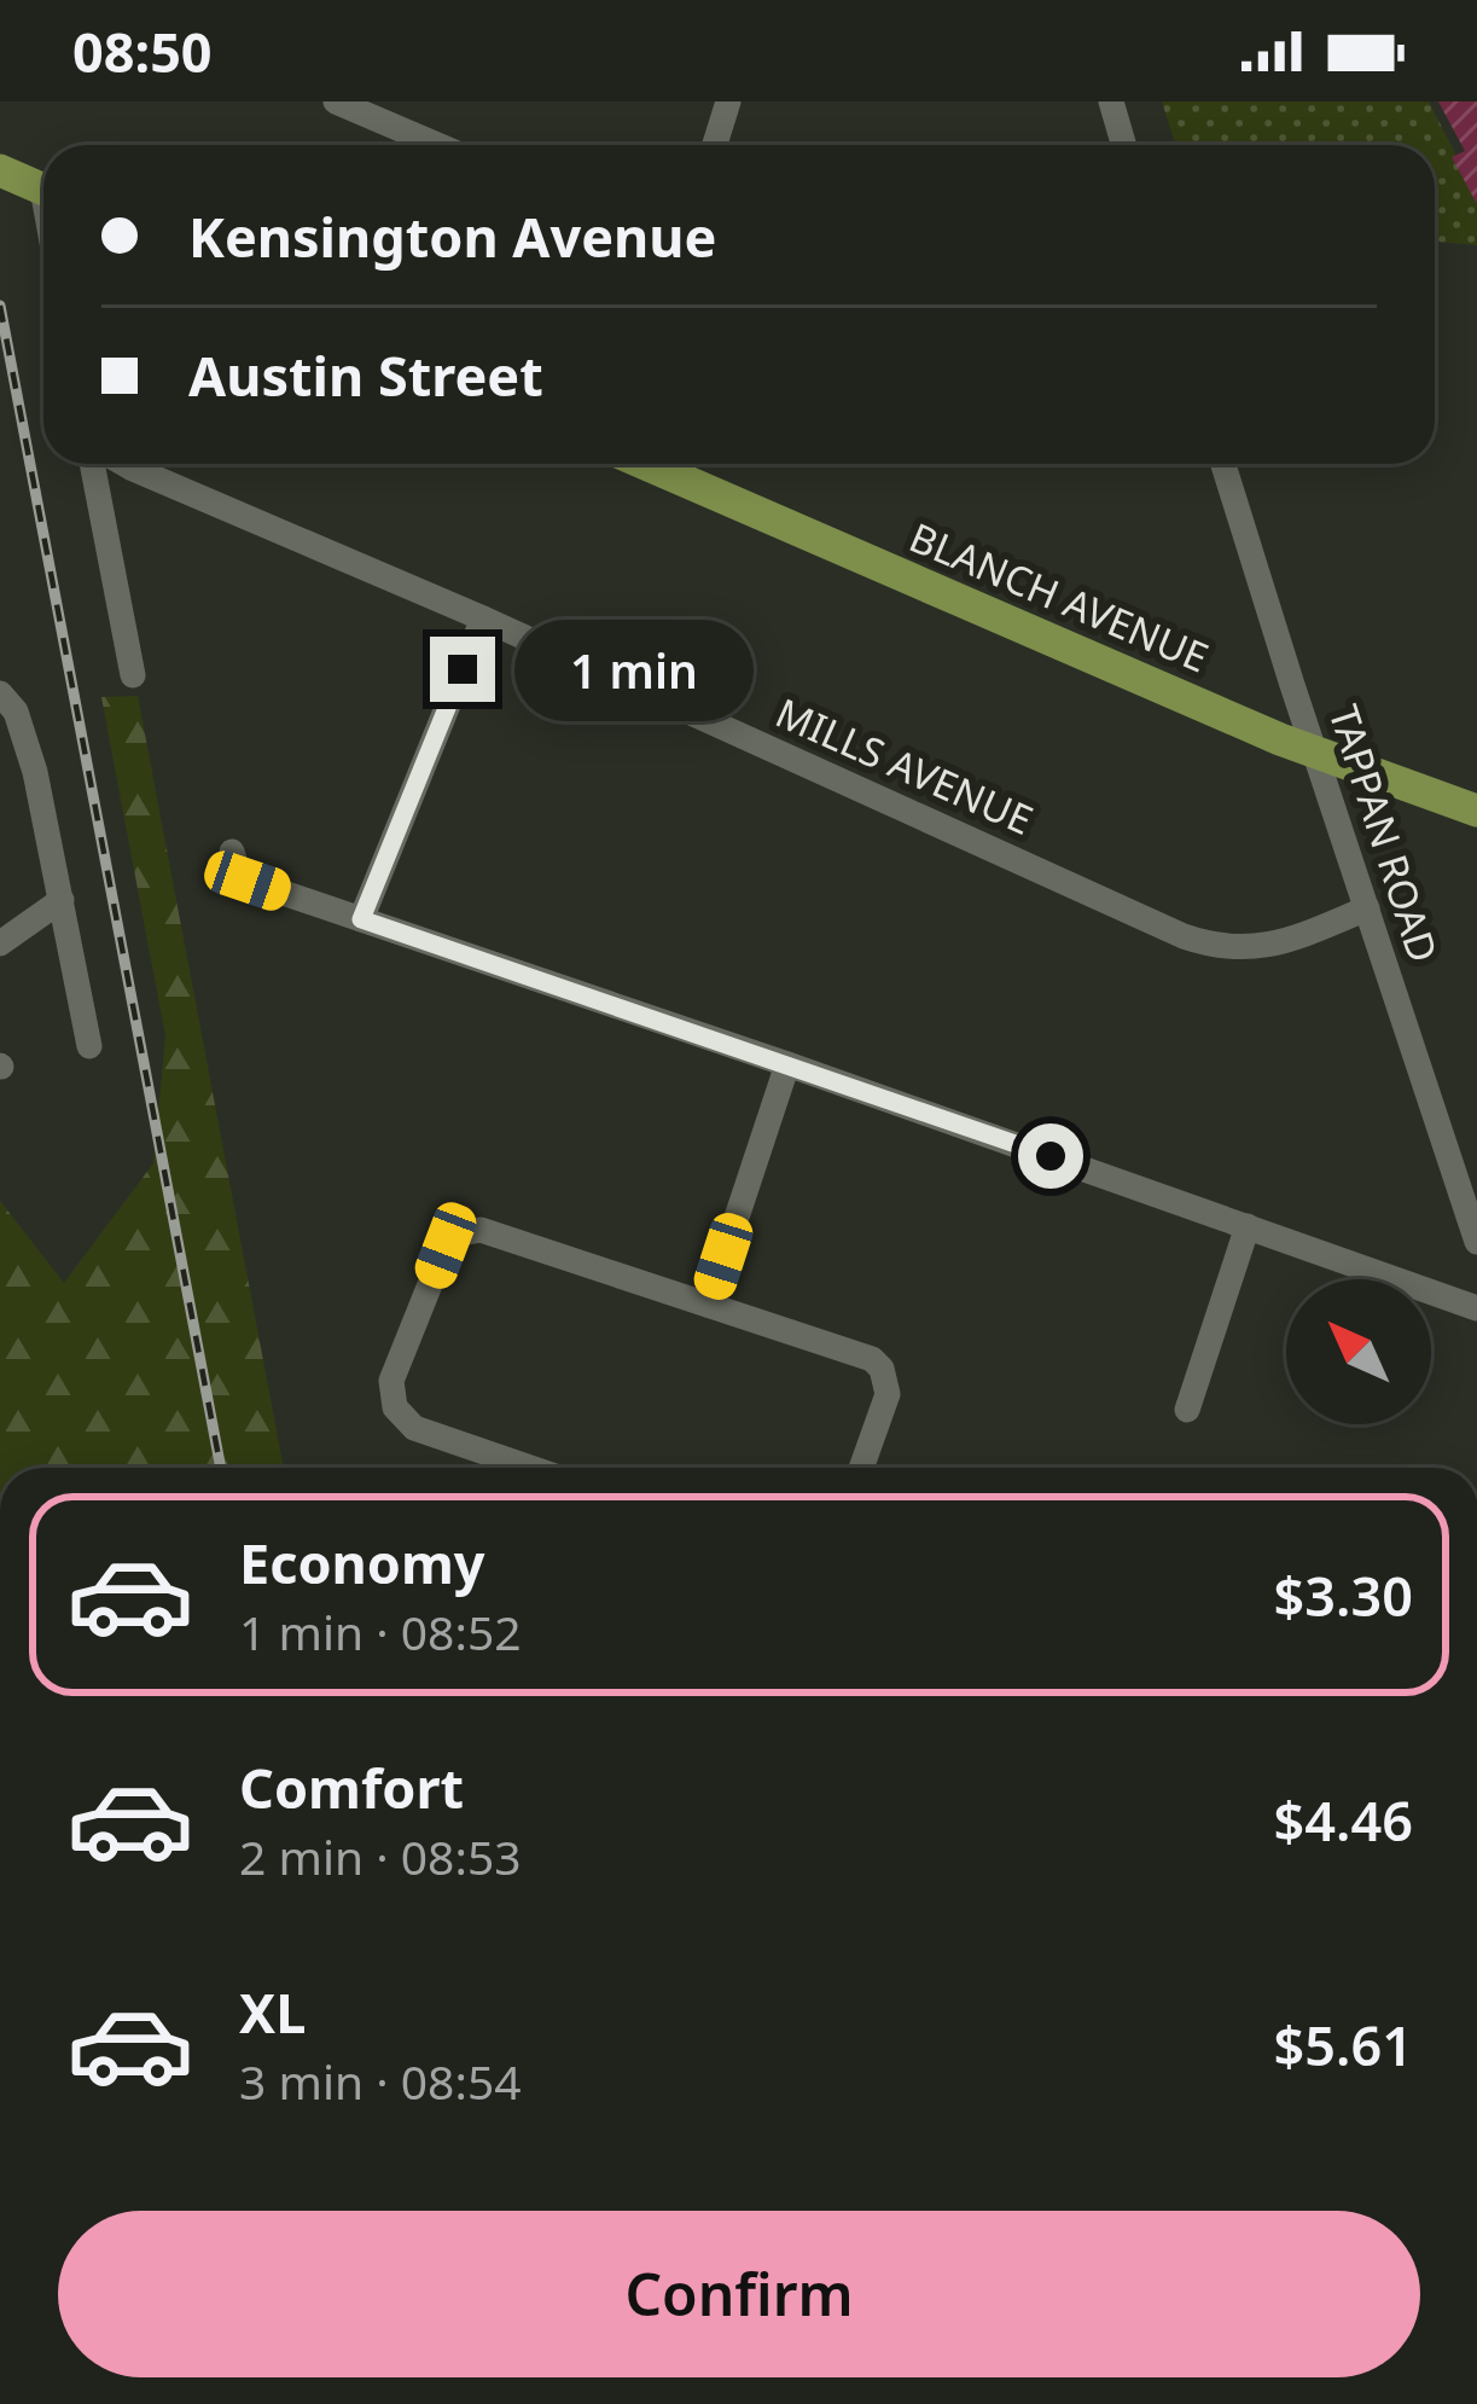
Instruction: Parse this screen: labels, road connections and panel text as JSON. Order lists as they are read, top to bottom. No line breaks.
{"streets":{"main road":["BLANCH AVENUE"],"street":["MILLS AVENUE","TAPPAN ROAD"]},"crossings":[["BLANCH AVENUE","TAPPAN ROAD"],["MILLS AVENUE","TAPPAN ROAD"]],"north":"top left","page":{"status":"08:50","banner":["Kensington Avenue","Austin Street"],"bubble":"1 min","list":[{"name":"Economy","note":"1 min · 08:52","value":"$3.30"},{"name":"Comfort","note":"2 min · 08:53","value":"$4.46"},{"name":"XL","note":"3 min · 08:54","value":"$5.61"}],"buttons":"Confirm"}}
